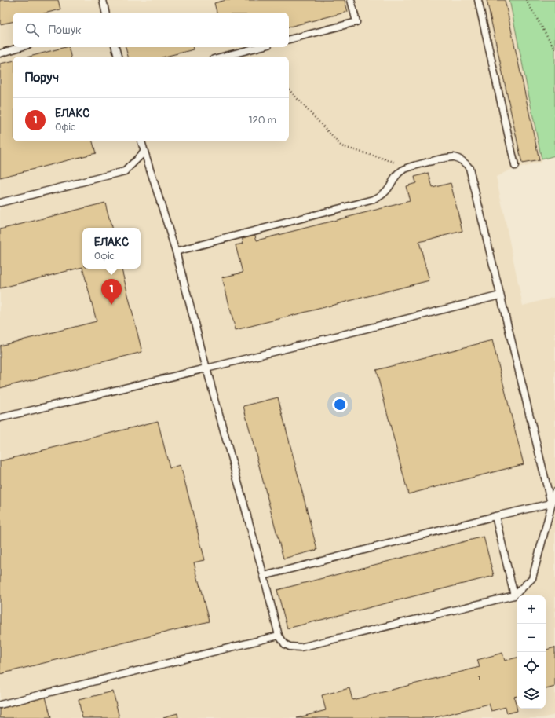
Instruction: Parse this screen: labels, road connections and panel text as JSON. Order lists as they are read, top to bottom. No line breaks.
{"house_numbers":["1"],"page":{"search":"Пошук","heading":"Поруч","list":[{"mark":"1","name":"ЕЛАКС","note":"Офіс","value":"120 m"}],"popup":["ЕЛАКС","Офіс"],"pins":"1","map_buttons":["+","−"]}}
